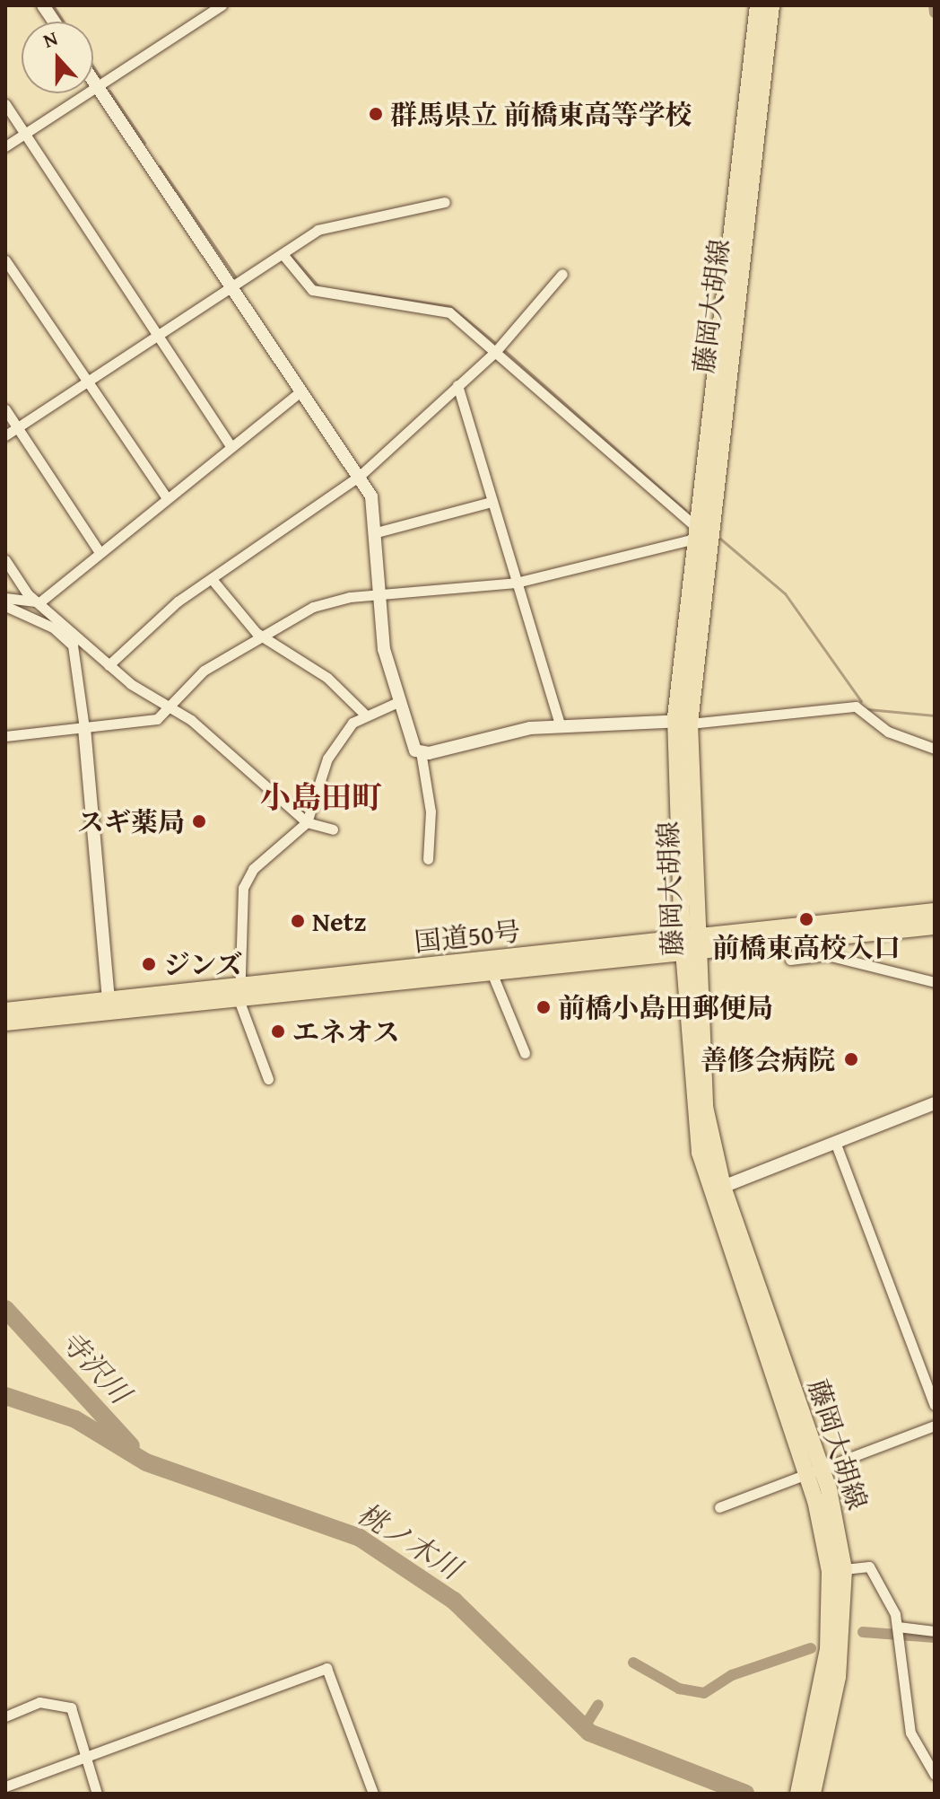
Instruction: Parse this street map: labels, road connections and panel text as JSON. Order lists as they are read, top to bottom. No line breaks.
{"streets":{"main road":["藤岡大胡線","国道50号"]},"crossings":[["藤岡大胡線","国道50号"]],"districts":["小島田町"],"water":["寺沢川","桃ノ木川"],"places":["群馬県立 前橋東高等学校","スギ薬局","前橋東高校入口","Netz","ジンズ","前橋小島田郵便局","エネオス","善修会病院"],"north":"top"}
